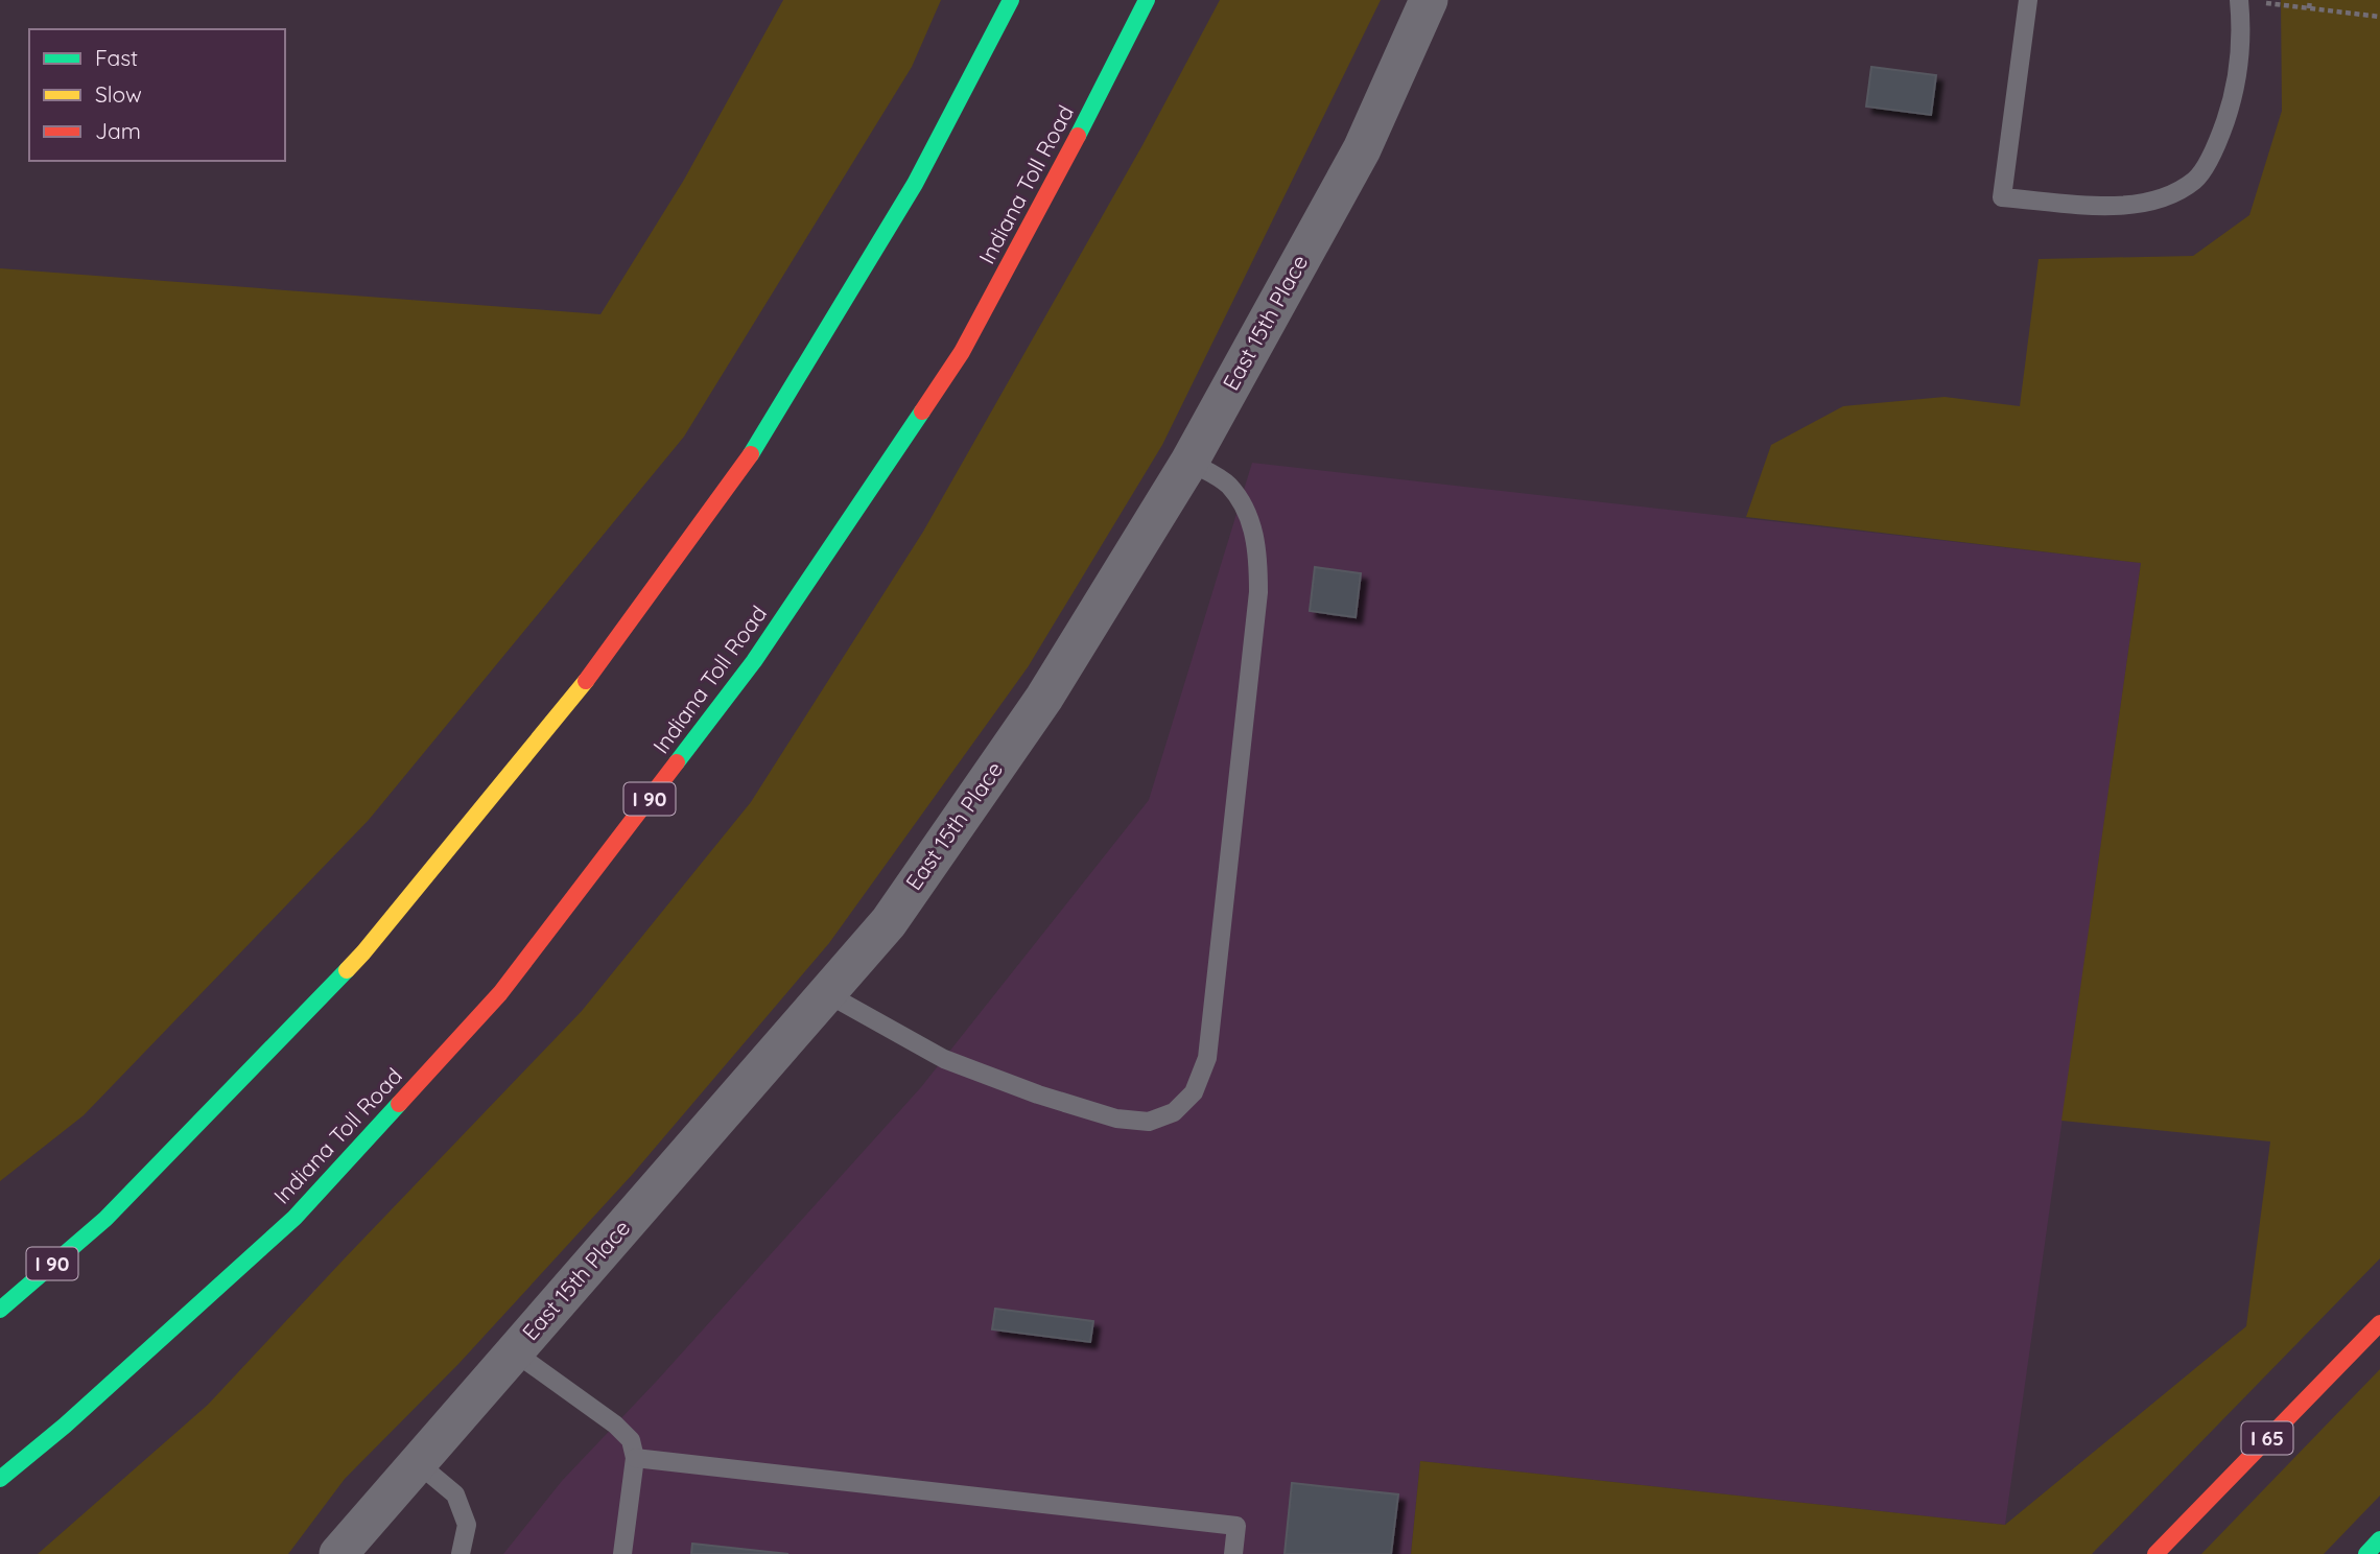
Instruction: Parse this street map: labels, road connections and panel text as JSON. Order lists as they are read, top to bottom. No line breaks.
{"streets":{"highway":["Indiana Toll Road","I 90","I 65"],"street":["East 15th Place"]},"legend":["Fast","Slow","Jam"]}
